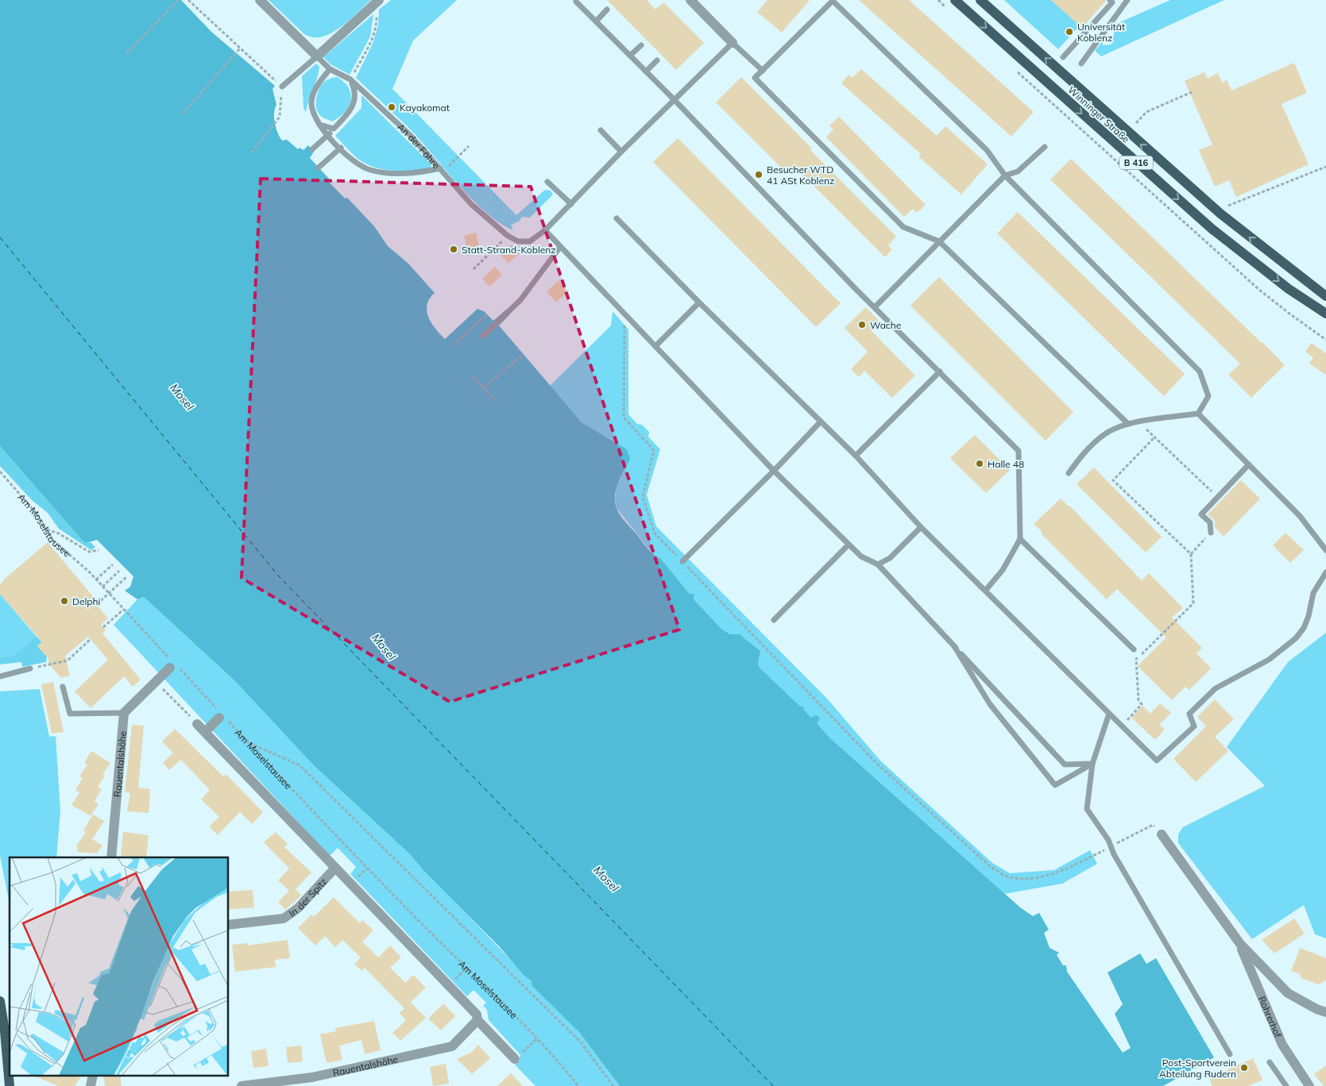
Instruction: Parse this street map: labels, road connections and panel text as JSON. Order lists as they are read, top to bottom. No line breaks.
{"streets":{"main road":["Winninger Straße","B 416"],"street":["An der Fähre","Rauentalshöhe","In der Spitz","Rohrerhof"],"path":["Am Moselstausee"]},"water":["Mosel"],"places":["Universität Koblenz","Kayakomat","Besucher WTD 41 ASt Koblenz","Statt-Strand-Koblenz","Wache","Halle 48","Delphi","Post-Sportverein Abteilung Rudern"]}
